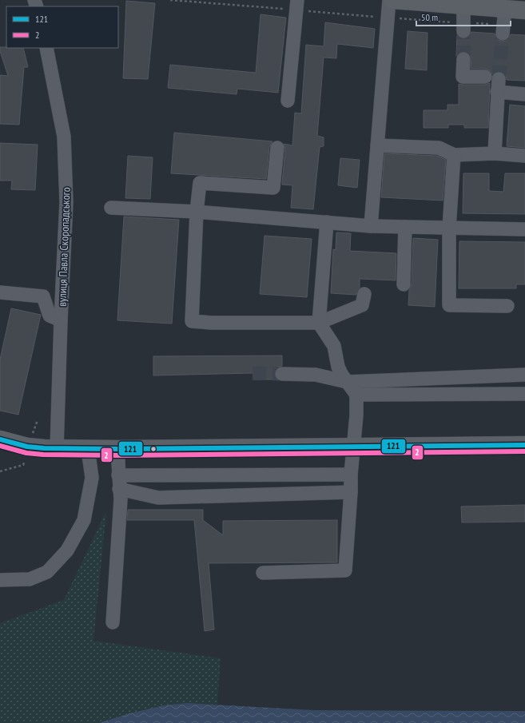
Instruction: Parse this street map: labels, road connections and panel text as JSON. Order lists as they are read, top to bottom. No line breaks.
{"streets":{"street":["вулиця Павла Скоропадського"]},"lines":["transit line 121","transit line 2"],"legend":["121","2"],"scale_bar":"50 m"}
